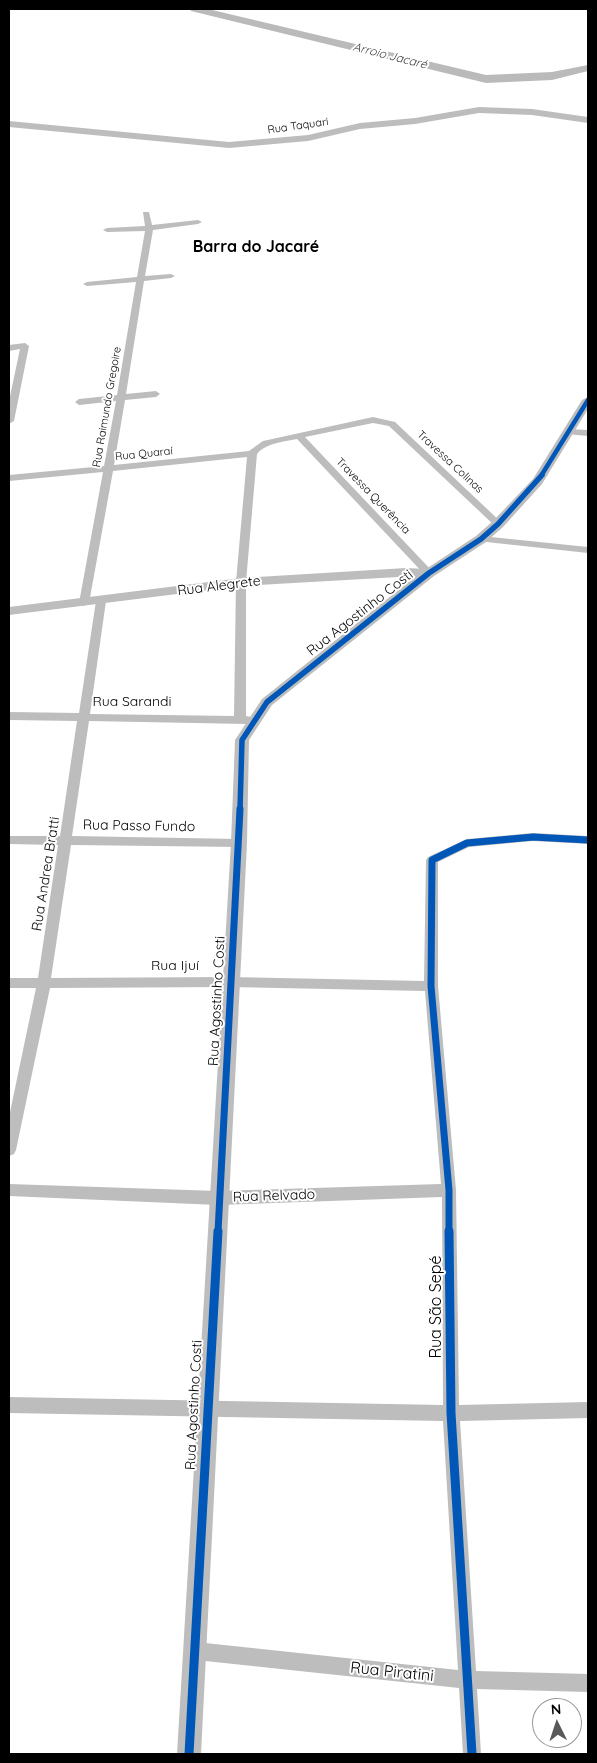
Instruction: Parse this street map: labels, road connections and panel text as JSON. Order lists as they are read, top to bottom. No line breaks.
{"streets":{"street":["Rua Taquari","Rua Raimundo Gregoire","Rua Quaraí","Travessa Colinas","Travessa Querência","Rua Alegrete","Rua Agostinho Costi","Rua Sarandi","Rua Passo Fundo","Rua Andrea Bratti","Rua Ijuí","Rua Relvado","Rua São Sepé","Rua Piratini"]},"crossings":[["Rua Raimundo Gregoire","Rua Quaraí"],["Rua Raimundo Gregoire","Rua Alegrete"],["Travessa Colinas","Travessa Querência"],["Travessa Colinas","Rua Agostinho Costi"],["Travessa Querência","Rua Alegrete"],["Travessa Querência","Rua Agostinho Costi"],["Rua Alegrete","Rua Agostinho Costi"],["Rua Alegrete","Rua Andrea Bratti"],["Rua Agostinho Costi","Rua Sarandi"],["Rua Agostinho Costi","Rua Passo Fundo"],["Rua Agostinho Costi","Rua Ijuí"],["Rua Agostinho Costi","Rua Relvado"],["Rua Agostinho Costi","Rua Piratini"],["Rua Sarandi","Rua Andrea Bratti"],["Rua Passo Fundo","Rua Andrea Bratti"],["Rua Andrea Bratti","Rua Ijuí"],["Rua Ijuí","Rua São Sepé"],["Rua Relvado","Rua São Sepé"],["Rua São Sepé","Rua Piratini"]],"districts":["Barra do Jacaré"],"water":["Arroio Jacaré"],"north":"top"}
